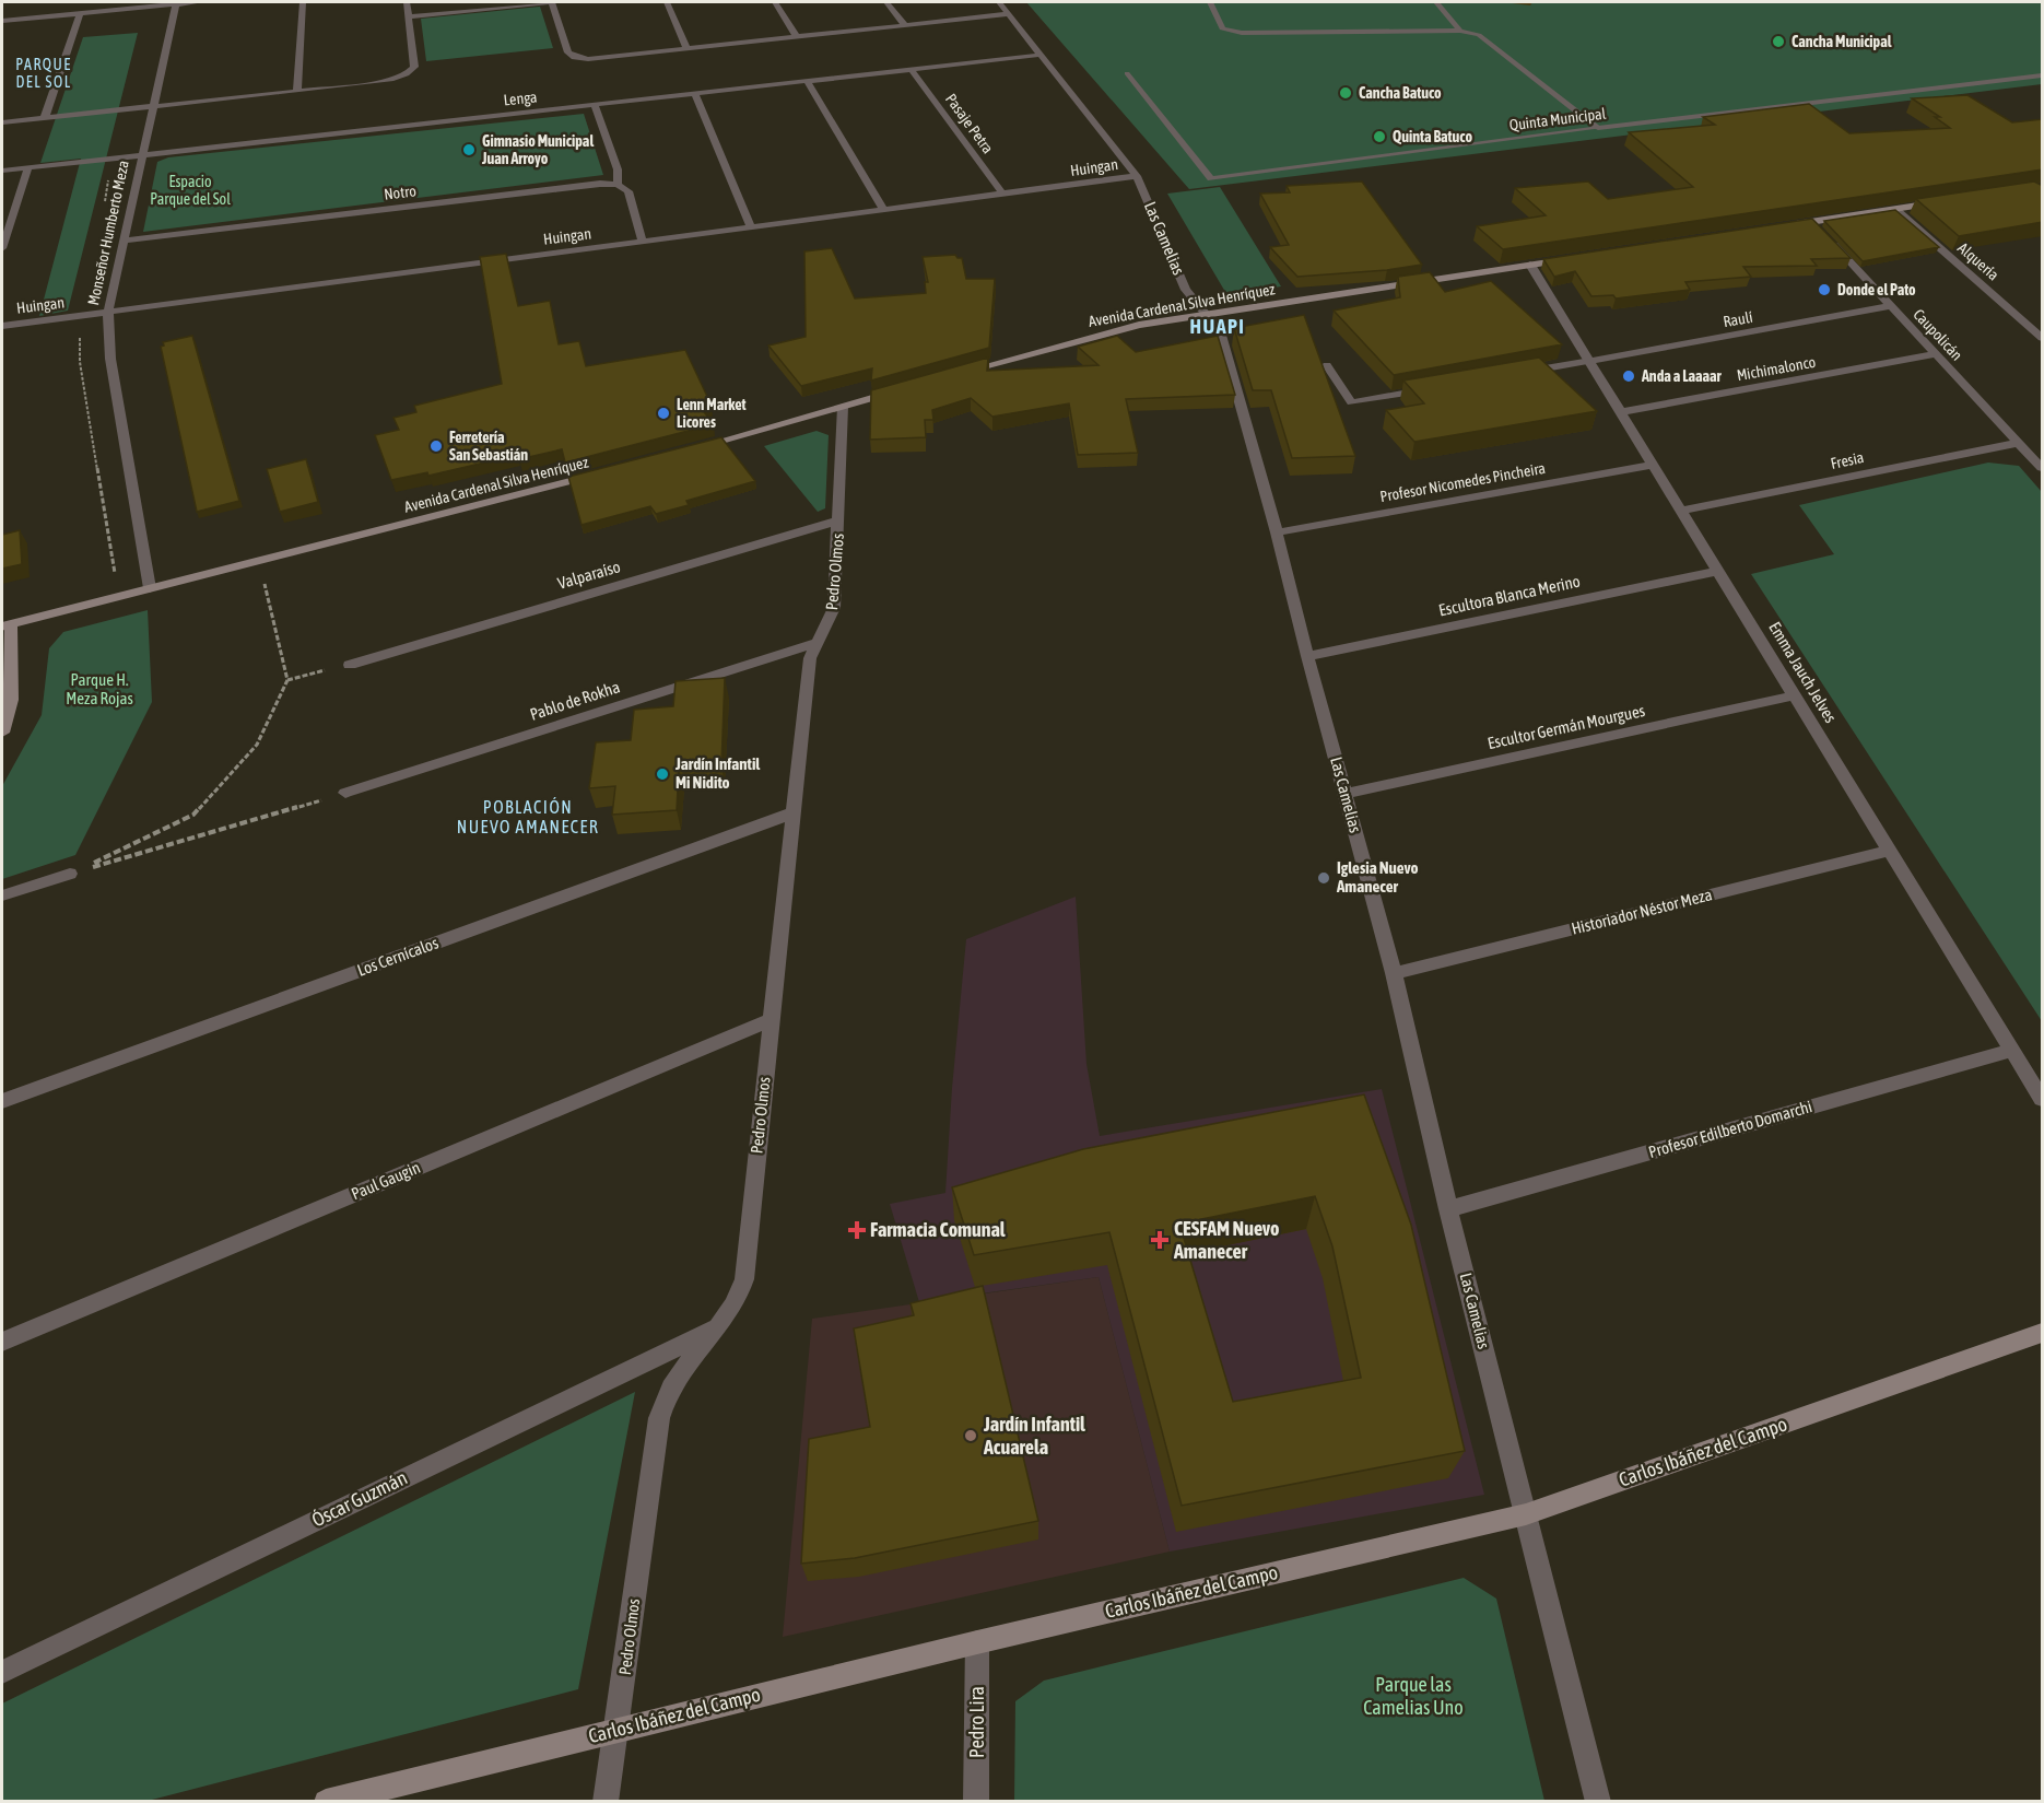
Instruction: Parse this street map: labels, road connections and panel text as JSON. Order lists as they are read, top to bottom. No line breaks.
{"streets":{"street":["Lenga","Quinta Municipal","Pasaje Petra","Huingan","Notro","Monseñor Humberto Meza","Las Camelias","Alquería","Avenida Cardenal Silva Henríquez","Raulí","Caupolicán","Michimalonco","Fresia","Profesor Nicomedes Pincheira","Pedro Olmos","Valparaíso","Escultora Blanca Merino","Emma Jauch Jelves","Pablo de Rokha","Escultor Germán Mourgues","Historiador Néstor Meza","Los Cernícalos","Profesor Edilberto Domarchi","Paul Gaugin","Carlos Ibáñez del Campo","Óscar Guzmán","Pedro Lira"]},"crossings":[["Lenga","Pasaje Petra"],["Lenga","Monseñor Humberto Meza"],["Lenga","Las Camelias"],["Pasaje Petra","Huingan"],["Huingan","Monseñor Humberto Meza"],["Huingan","Las Camelias"],["Notro","Monseñor Humberto Meza"],["Monseñor Humberto Meza","Avenida Cardenal Silva Henríquez"],["Las Camelias","Avenida Cardenal Silva Henríquez"],["Las Camelias","Profesor Nicomedes Pincheira"],["Las Camelias","Escultora Blanca Merino"],["Las Camelias","Escultor Germán Mourgues"],["Las Camelias","Historiador Néstor Meza"],["Las Camelias","Profesor Edilberto Domarchi"],["Las Camelias","Carlos Ibáñez del Campo"],["Avenida Cardenal Silva Henríquez","Emma Jauch Jelves"],["Raulí","Caupolicán"],["Raulí","Emma Jauch Jelves"],["Caupolicán","Michimalonco"],["Caupolicán","Fresia"],["Michimalonco","Emma Jauch Jelves"],["Fresia","Emma Jauch Jelves"],["Profesor Nicomedes Pincheira","Emma Jauch Jelves"],["Pedro Olmos","Valparaíso"],["Pedro Olmos","Pablo de Rokha"],["Pedro Olmos","Los Cernícalos"],["Pedro Olmos","Paul Gaugin"],["Pedro Olmos","Carlos Ibáñez del Campo"],["Pedro Olmos","Óscar Guzmán"],["Escultora Blanca Merino","Emma Jauch Jelves"],["Emma Jauch Jelves","Escultor Germán Mourgues"],["Emma Jauch Jelves","Historiador Néstor Meza"],["Emma Jauch Jelves","Profesor Edilberto Domarchi"],["Carlos Ibáñez del Campo","Pedro Lira"]],"districts":["PARQUE DEL SOL","HUAPI","POBLACIÓN NUEVO AMANECER"],"parks":["Espacio Parque del Sol","Parque H. Meza Rojas","Parque las Camelias Uno"],"places":{"other":["Cancha Municipal","Cancha Batuco","Quinta Batuco","Gimnasio Municipal Juan Arroyo","Donde el Pato","Anda a Laaaar","Lenn Market Licores","Ferretería San Sebastián","Jardín Infantil Mi Nidito","Iglesia Nuevo Amanecer","Jardín Infantil Acuarela"],"health":["Farmacia Comunal","CESFAM Nuevo Amanecer"]}}
